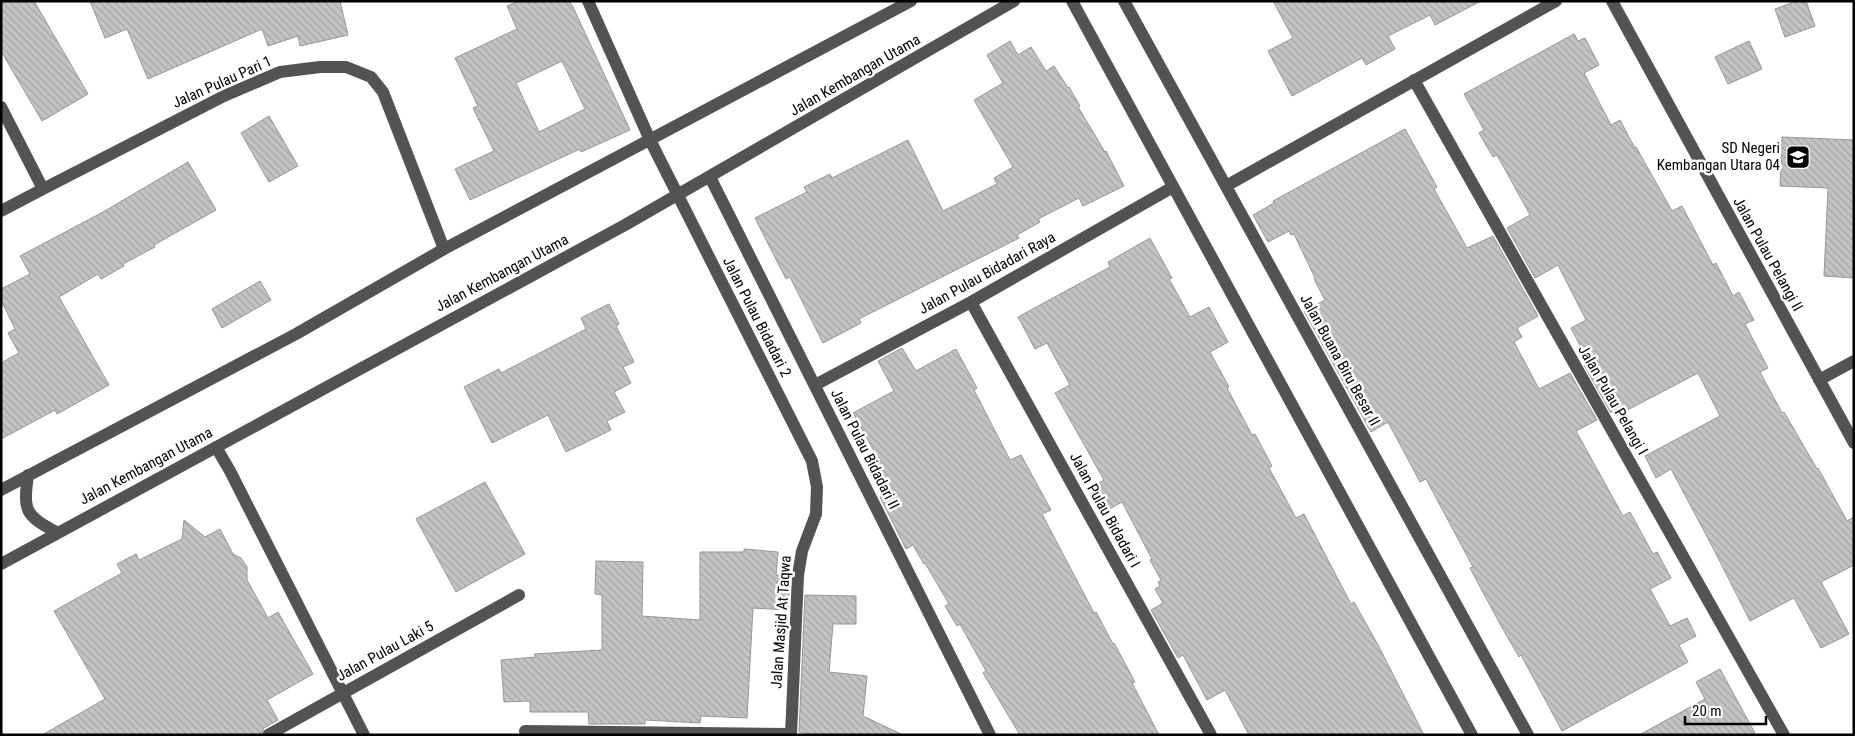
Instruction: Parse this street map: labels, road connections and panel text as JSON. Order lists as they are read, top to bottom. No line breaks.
{"streets":{"street":["Jalan Kembangan Utama","Jalan Pulau Pari 1","Jalan Pulau Pelangi II","Jalan Pulau Bidadari Raya","Jalan Pulau Bidadari 2","Jalan Buana Biru Besar II","Jalan Pulau Pelangi I","Jalan Pulau Bidadari II","Jalan Pulau Bidadari I","Jalan Masjid At Taqwa","Jalan Pulau Laki 5"]},"crossings":[["Jalan Kembangan Utama","Jalan Pulau Bidadari 2"],["Jalan Kembangan Utama","Jalan Pulau Bidadari II"],["Jalan Pulau Bidadari Raya","Jalan Pulau Bidadari II"],["Jalan Pulau Bidadari Raya","Jalan Pulau Bidadari I"],["Jalan Pulau Bidadari 2","Jalan Masjid At Taqwa"]],"places":{"school or university":["SD Negeri Kembangan Utara 04"]},"scale_bar":"20 m"}
